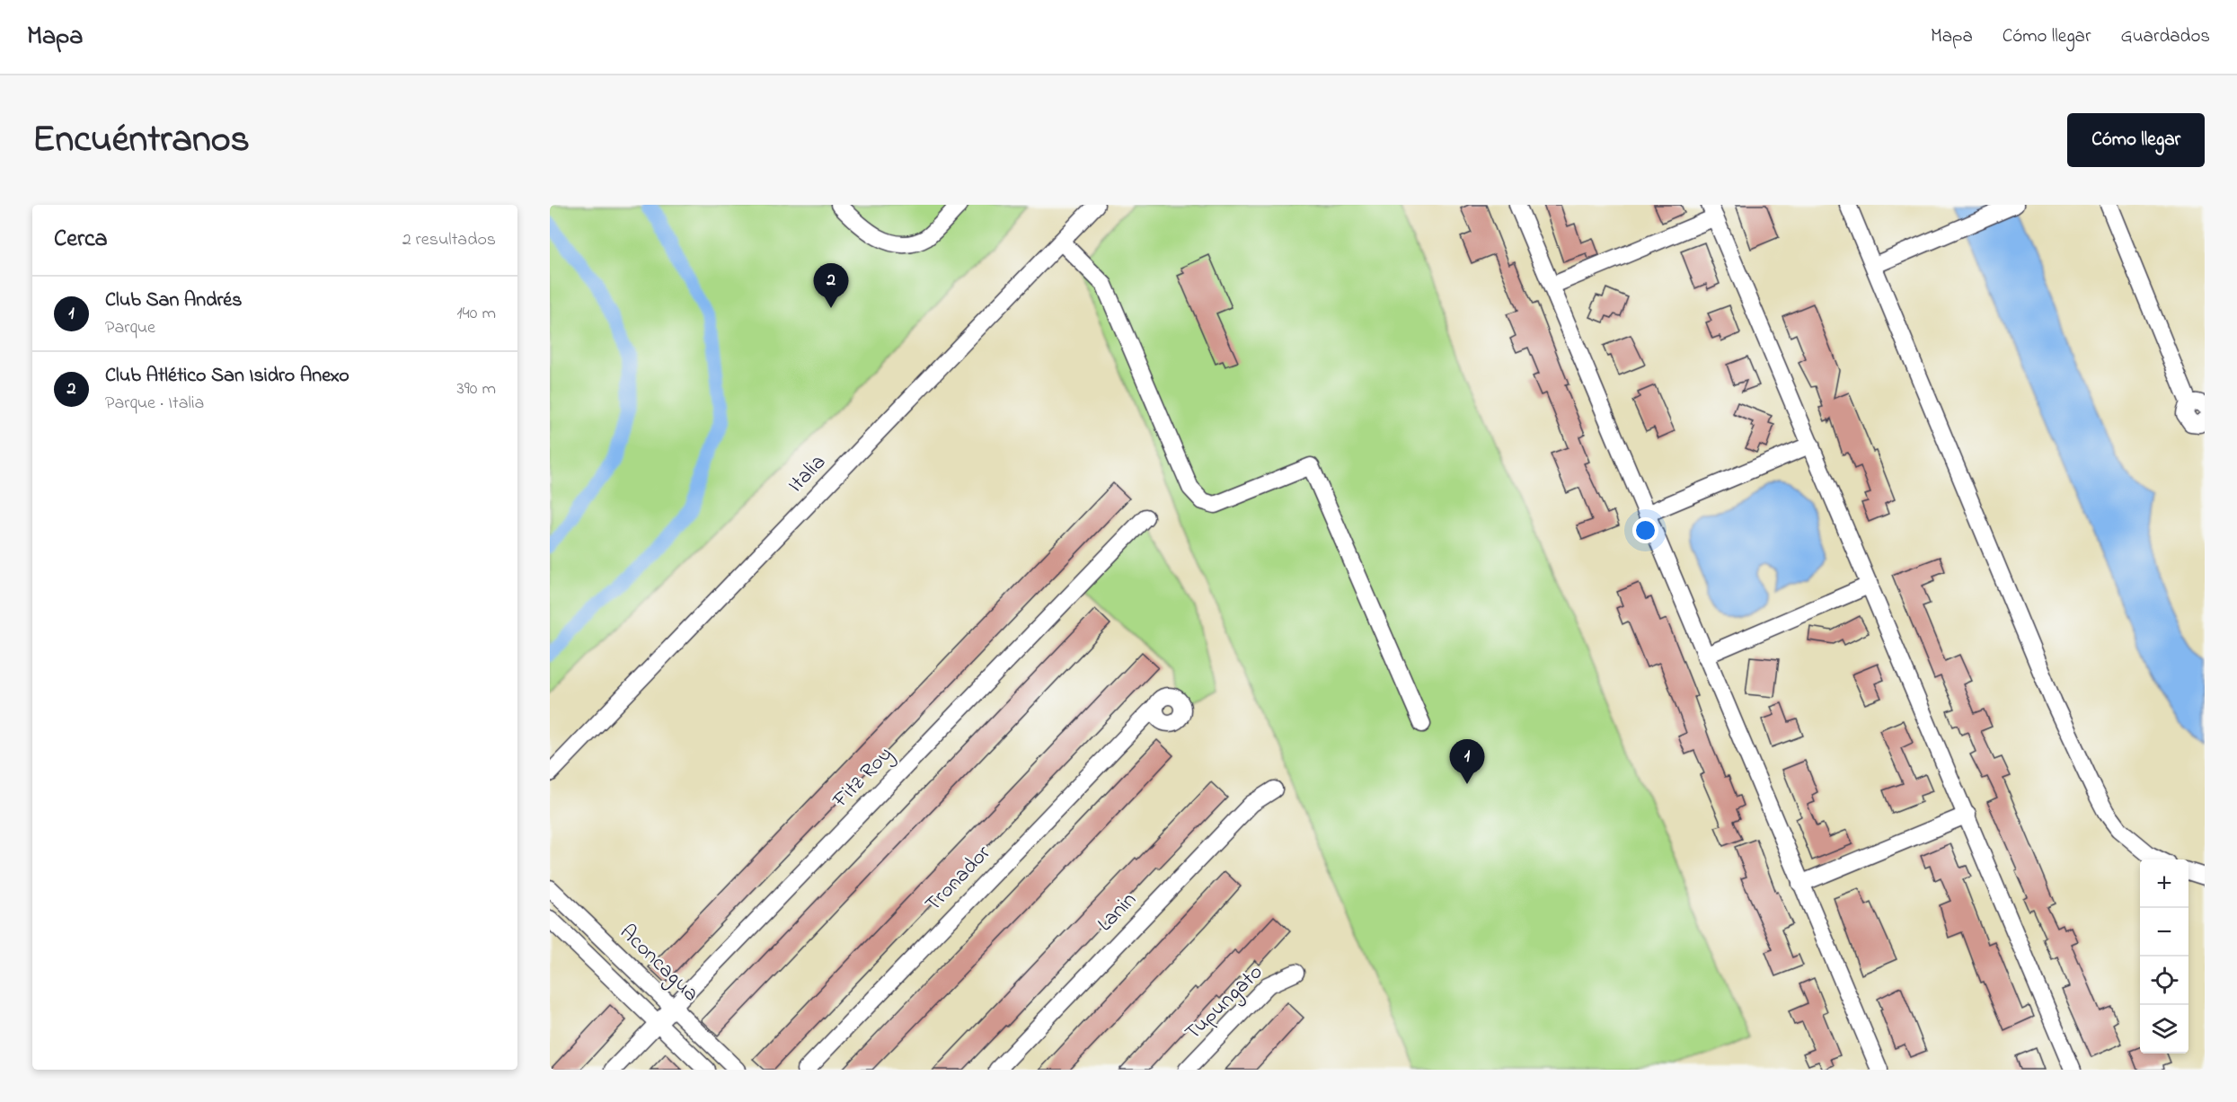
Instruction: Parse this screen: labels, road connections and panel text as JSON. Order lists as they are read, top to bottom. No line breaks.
{"streets":{"street":["Italia","Fitz Roy","Tronador","Lanin","Aconcagua","Tupungato"]},"crossings":[["Fitz Roy","Aconcagua"]],"page":{"header":"Mapa","nav":["Mapa","Cómo llegar","Guardados"],"title":"Encuéntranos","buttons":"Cómo llegar","heading":["Cerca","2 resultados"],"pins":["2","1"],"list":[{"mark":"1","name":"Club San Andrés","note":"Parque","value":"140 m"},{"mark":"2","name":"Club Atlético San Isidro Anexo","note":"Parque · Italia","value":"390 m"}],"map_buttons":["+","−"]}}
